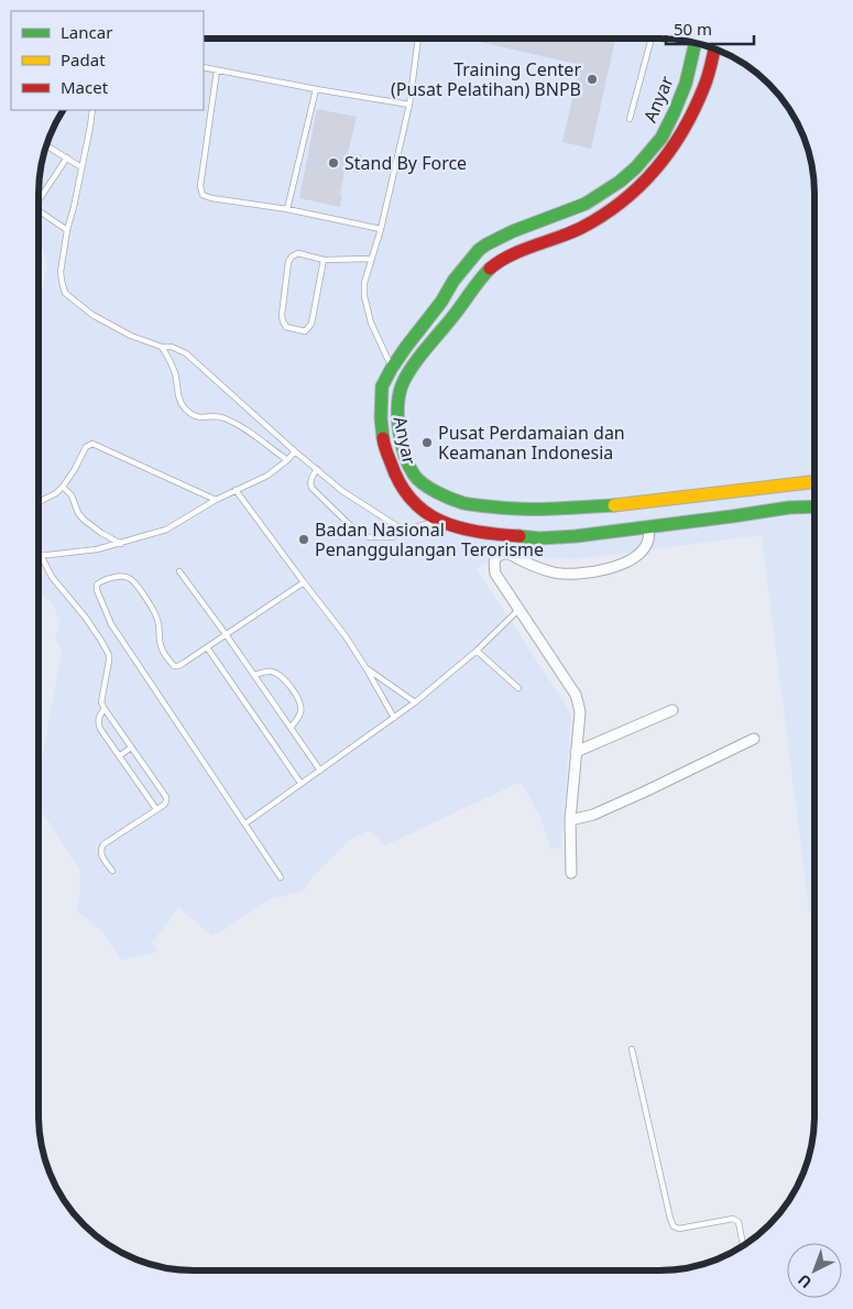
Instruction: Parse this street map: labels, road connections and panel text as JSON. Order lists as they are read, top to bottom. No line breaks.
{"streets":{"street":["Anyar"]},"places":["Training Center (Pusat Pelatihan) BNPB","Stand By Force","Pusat Perdamaian dan Keamanan Indonesia","Badan Nasional Penanggulangan Terorisme"],"legend":["Lancar","Padat","Macet"],"scale_bar":"50 m","north":"bottom left"}
